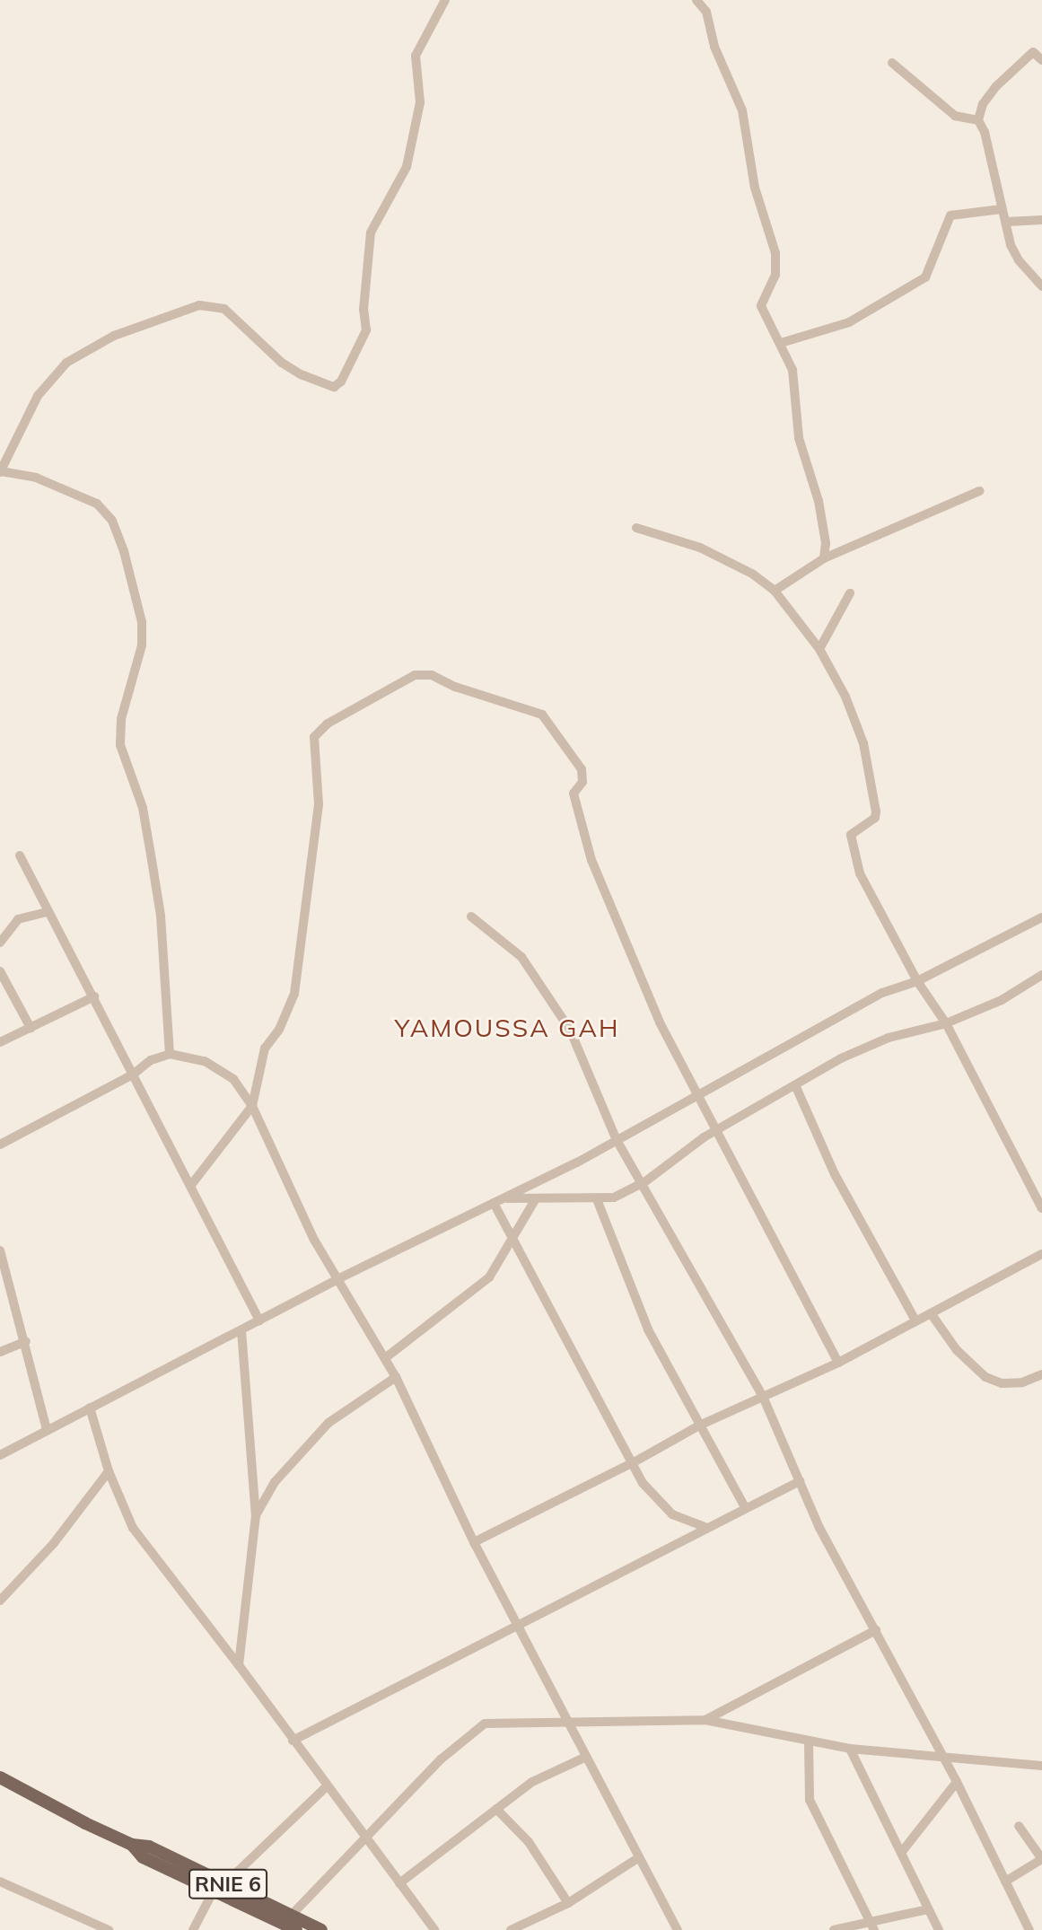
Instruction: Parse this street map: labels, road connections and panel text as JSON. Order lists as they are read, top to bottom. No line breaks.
{"streets":{"main road":["RNIE 6"]},"districts":["YAMOUSSA GAH"]}
